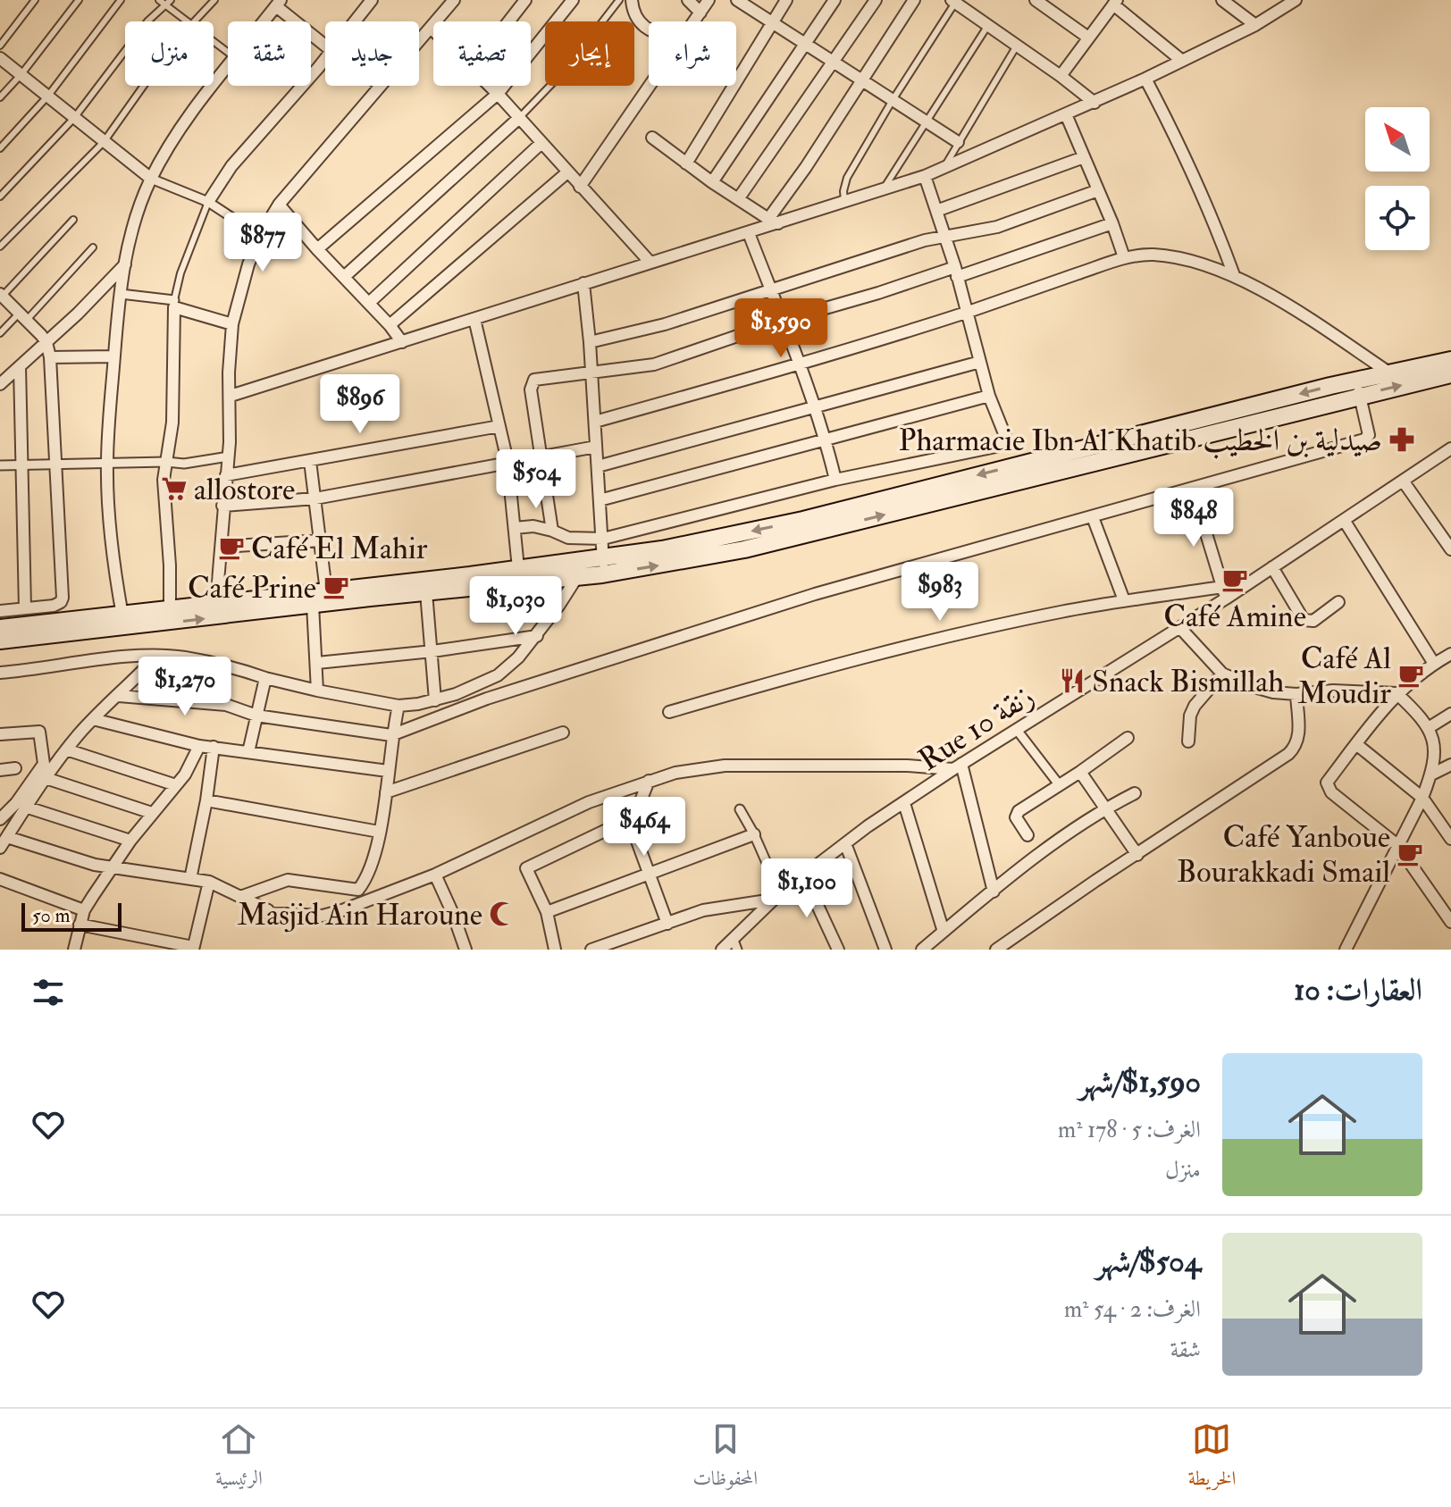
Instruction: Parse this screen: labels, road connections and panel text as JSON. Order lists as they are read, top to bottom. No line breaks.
{"streets":{"street":["Rue 10 زنقة"]},"places":{"pharmacy":["Pharmacie Ibn Al Khatib صيدلية بن الخطيب"],"supermarket":["allostore"],"cafe":["Café El Mahir","Café Amine","Café Prine","Café Al Moudir","Café Yanboue Bourakkadi Smail"],"restaurant":["Snack Bismillah"],"mosque":["Masjid Ain Haroune"]},"scale_bar":"50 m","north":"top left","page":{"chip":["شراء","إيجار","تصفية","جديد","شقة","منزل"],"price":["$877","$1,590","$896","$504","$848","$983","$1,030","$1,270","$464","$1,100"],"scale":"50 m","heading":"العقارات: 10","list":[{"name":"$1,590/شهر","note":"الغرف: 5 · 178 m² · منزل"},{"name":"$504/شهر","note":"الغرف: 2 · 54 m² · شقة"}],"tabs":["الخريطة","المحفوظات","الرئيسية"]}}
